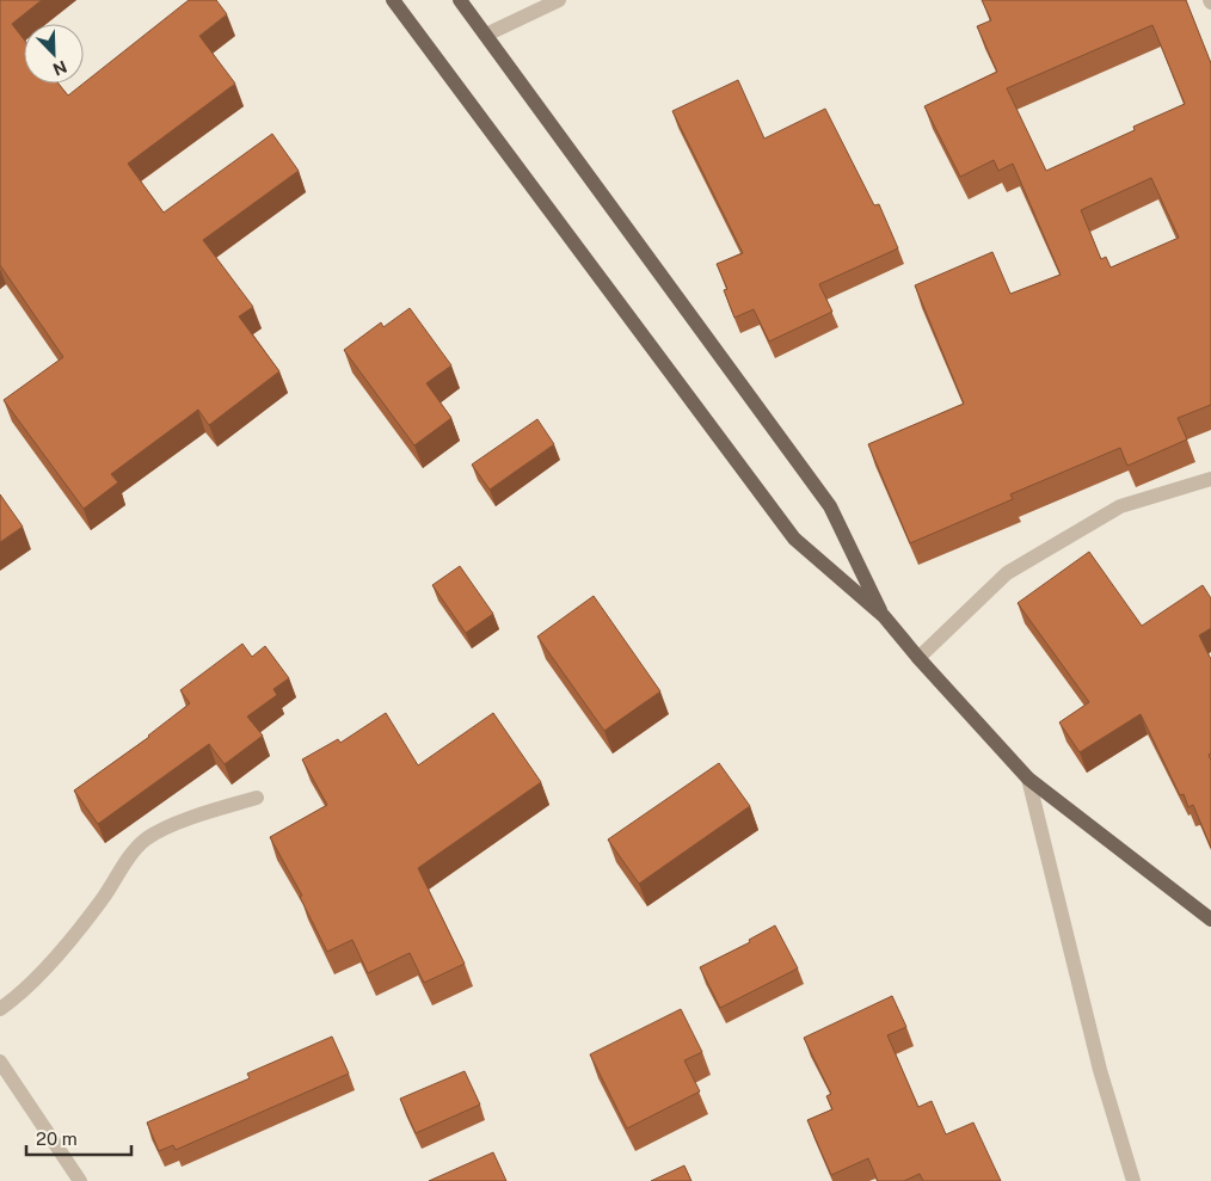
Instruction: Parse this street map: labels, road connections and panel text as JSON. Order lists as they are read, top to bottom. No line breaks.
{"scale_bar":"20 m","north":"bottom right"}
